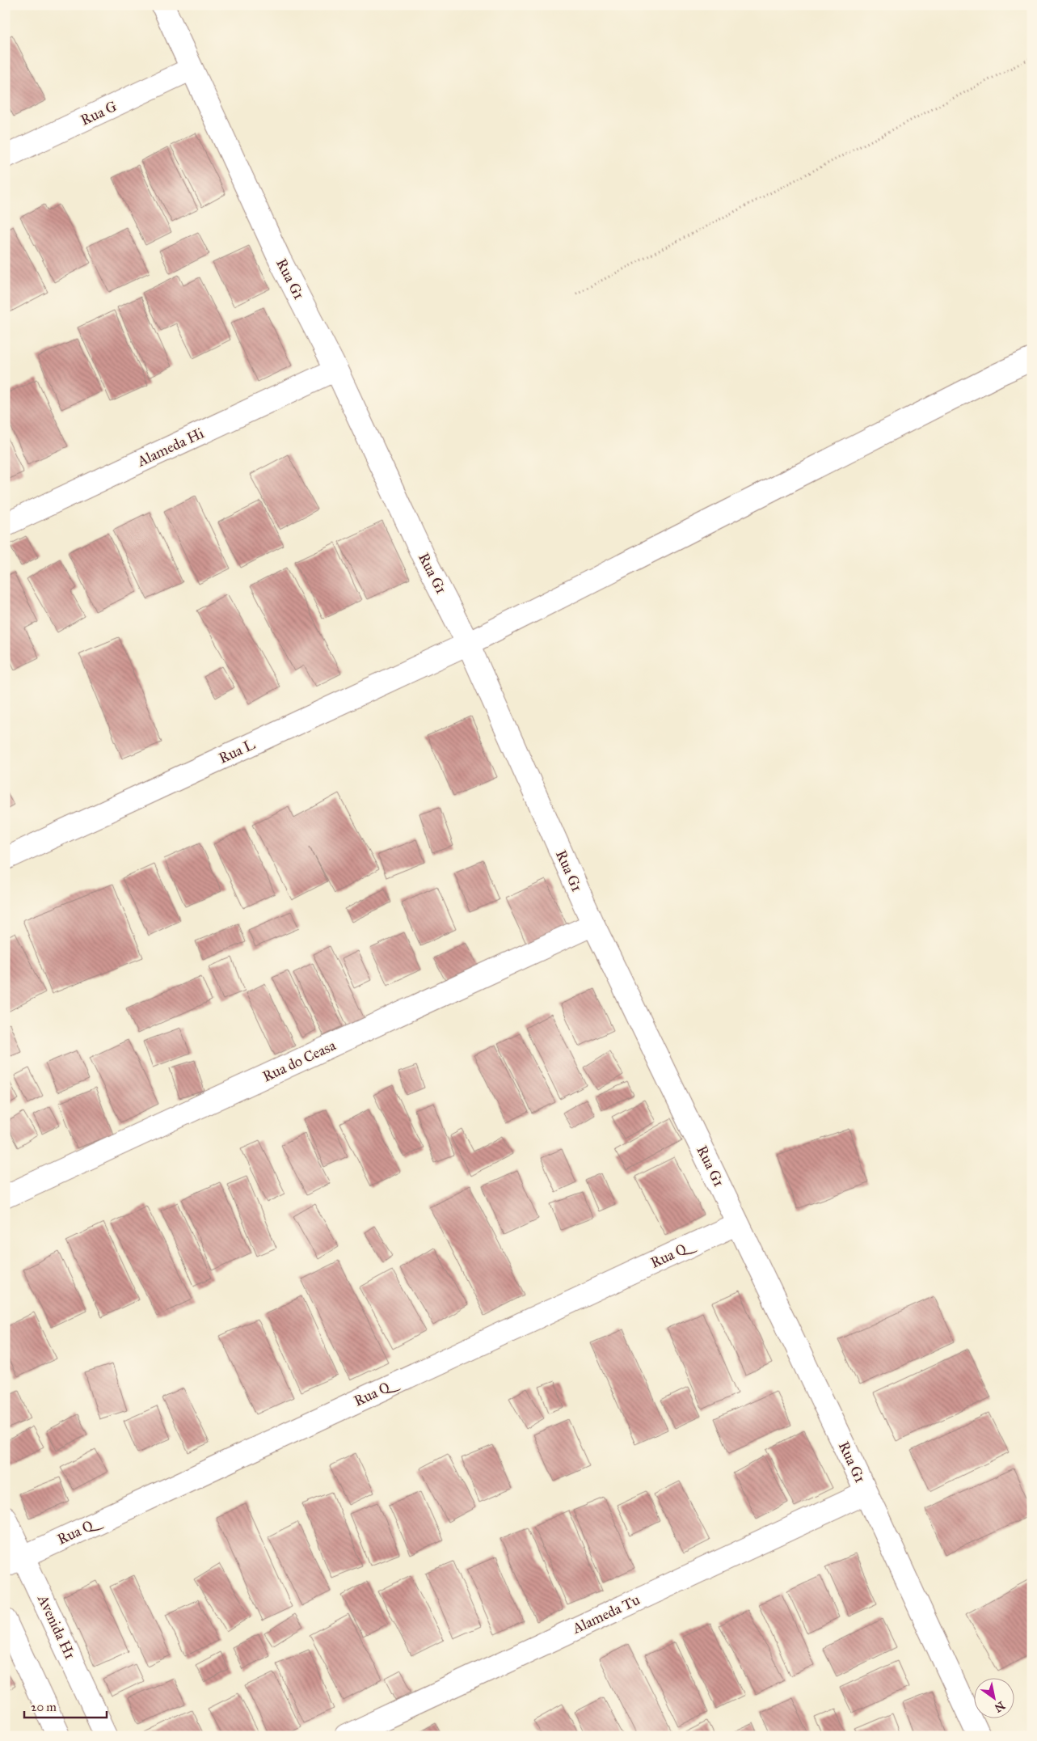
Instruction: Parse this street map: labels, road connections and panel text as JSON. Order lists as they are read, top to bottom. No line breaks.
{"streets":{"street":["Rua G","Rua G1","Alameda Hi","Rua L","Rua do Ceasa","Rua Q","Alameda Tu","Avenida H1"]},"crossings":[["Rua G","Rua G1"],["Rua G1","Alameda Hi"],["Rua G1","Rua L"],["Rua G1","Rua do Ceasa"],["Rua G1","Rua Q"],["Rua G1","Alameda Tu"],["Rua Q","Avenida H1"]],"scale_bar":"20 m","north":"bottom right"}
